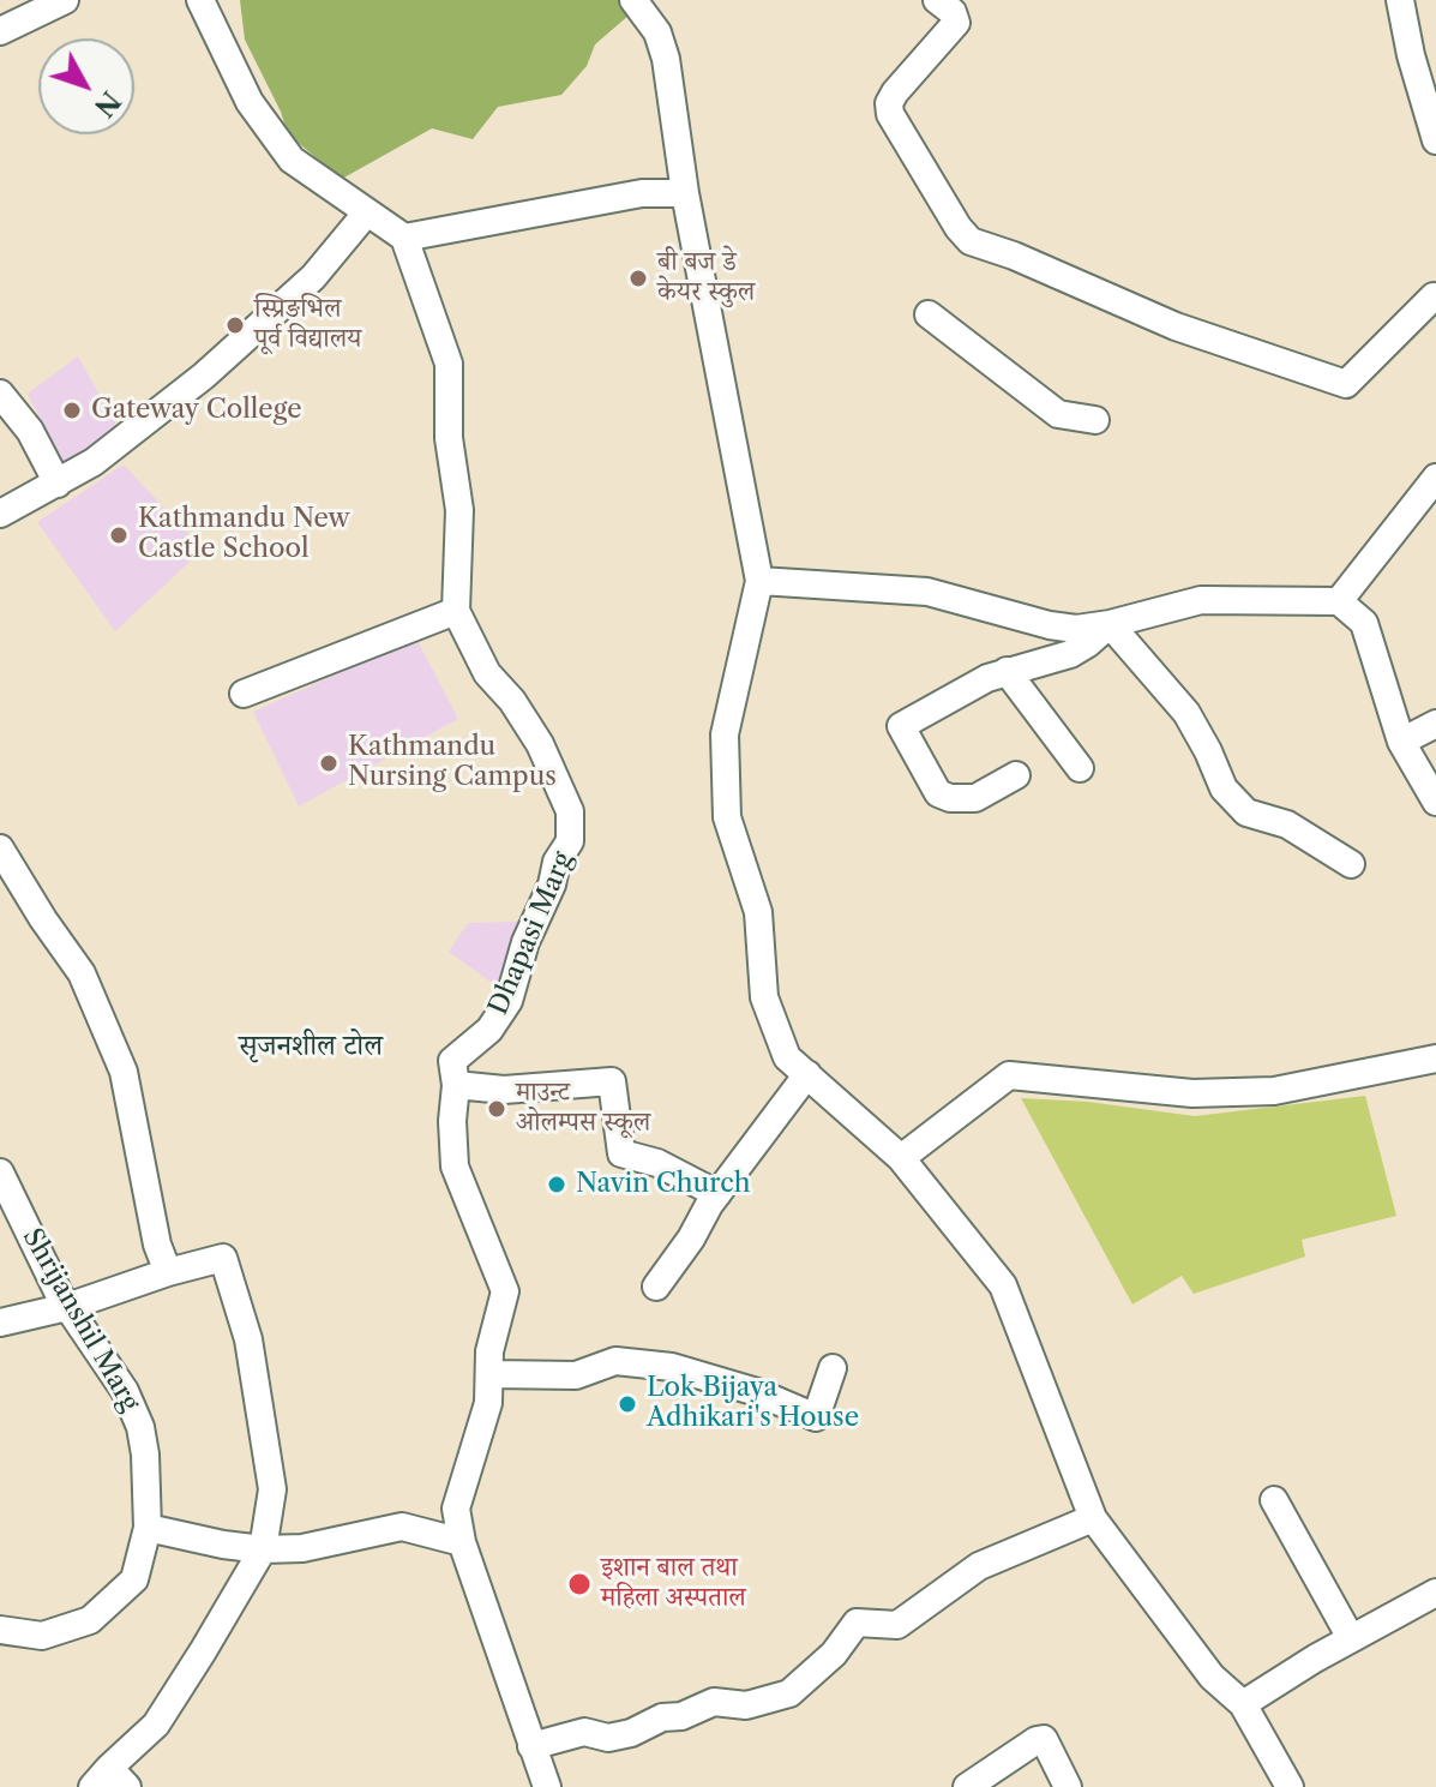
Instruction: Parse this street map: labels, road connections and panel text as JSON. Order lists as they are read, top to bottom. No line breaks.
{"streets":{"street":["Dhapasi Marg","Shrijanshil Marg"]},"districts":["सृजनशील टोल"],"places":["बी बज डे केयर स्कुल","स्प्रिङभिल पूर्व विद्यालय","Gateway College","Kathmandu New Castle School","Kathmandu Nursing Campus","माउन्ट ओलम्पस स्कूल","Navin Church","Lok Bijaya Adhikari's House","इशान बाल तथा महिला अस्पताल"],"north":"bottom right"}
